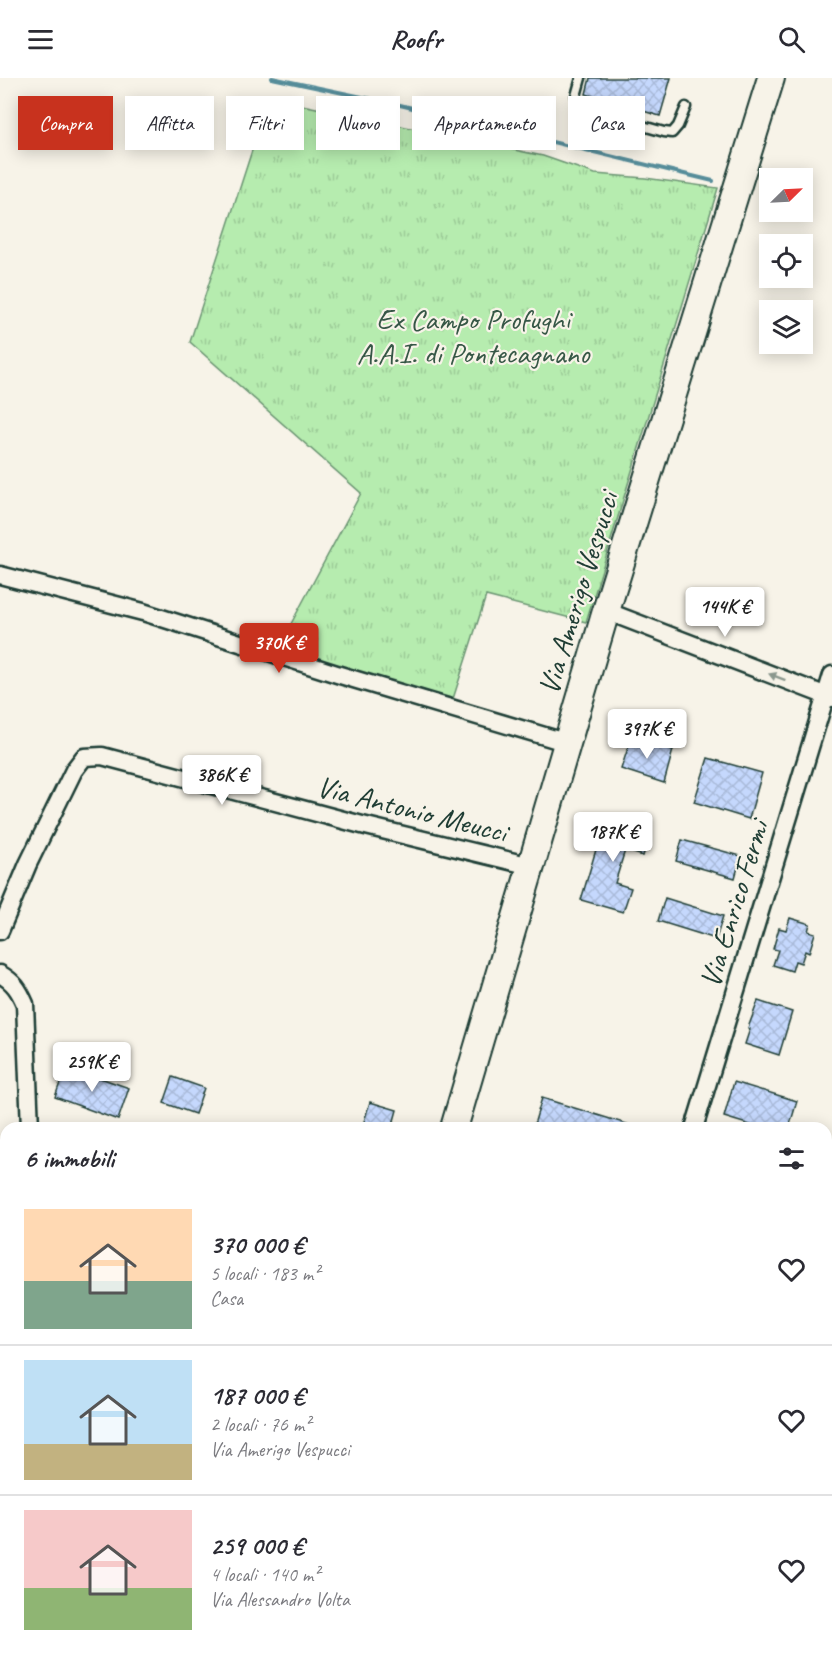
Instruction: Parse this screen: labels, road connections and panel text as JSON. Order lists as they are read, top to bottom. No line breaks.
{"streets":{"main road":["Via Amerigo Vespucci"],"street":["Via Antonio Meucci","Via Enrico Fermi"]},"crossings":[["Via Amerigo Vespucci","Via Antonio Meucci"]],"parks":["Ex Campo Profughi A.A.I. di Pontecagnano"],"north":"top right","page":{"header":"Roofr","chip":["Compra","Affitta","Filtri","Nuovo","Appartamento","Casa"],"price":["144K €","370K €","397K €","386K €","187K €","259K €"],"heading":"6 immobili","list":[{"name":"370 000 €","note":"5 locali · 183 m² · Casa"},{"name":"187 000 €","note":"2 locali · 76 m² · Via Amerigo Vespucci"},{"name":"259 000 €","note":"4 locali · 140 m² · Via Alessandro Volta"}]}}
